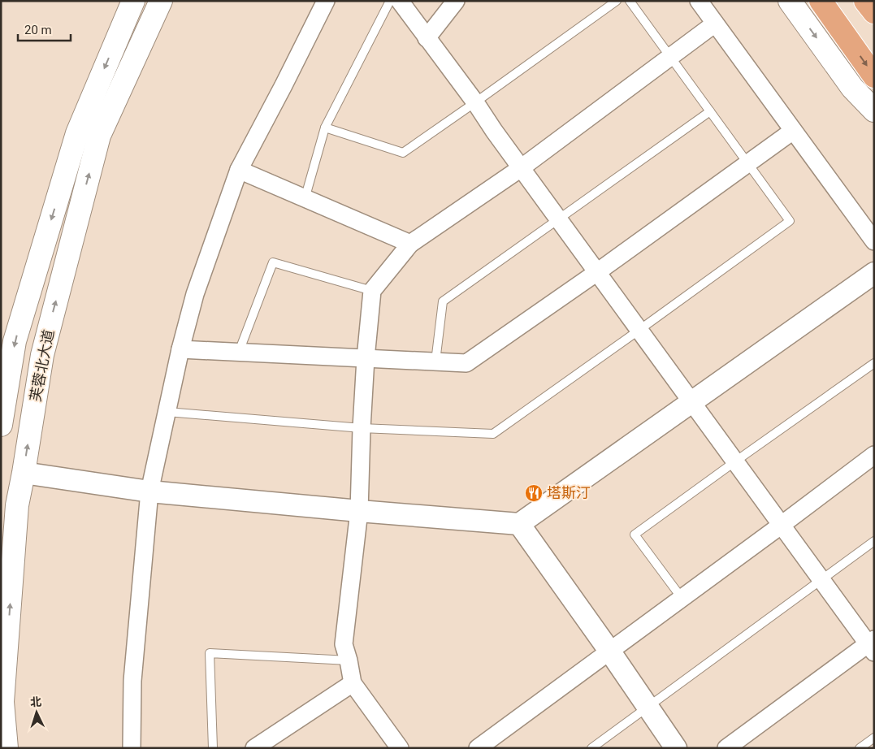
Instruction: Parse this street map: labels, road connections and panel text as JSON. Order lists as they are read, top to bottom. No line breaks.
{"streets":{"main road":["芙蓉北大道"]},"places":{"restaurant":["塔斯汀"]},"scale_bar":"20 m","north":"top"}
